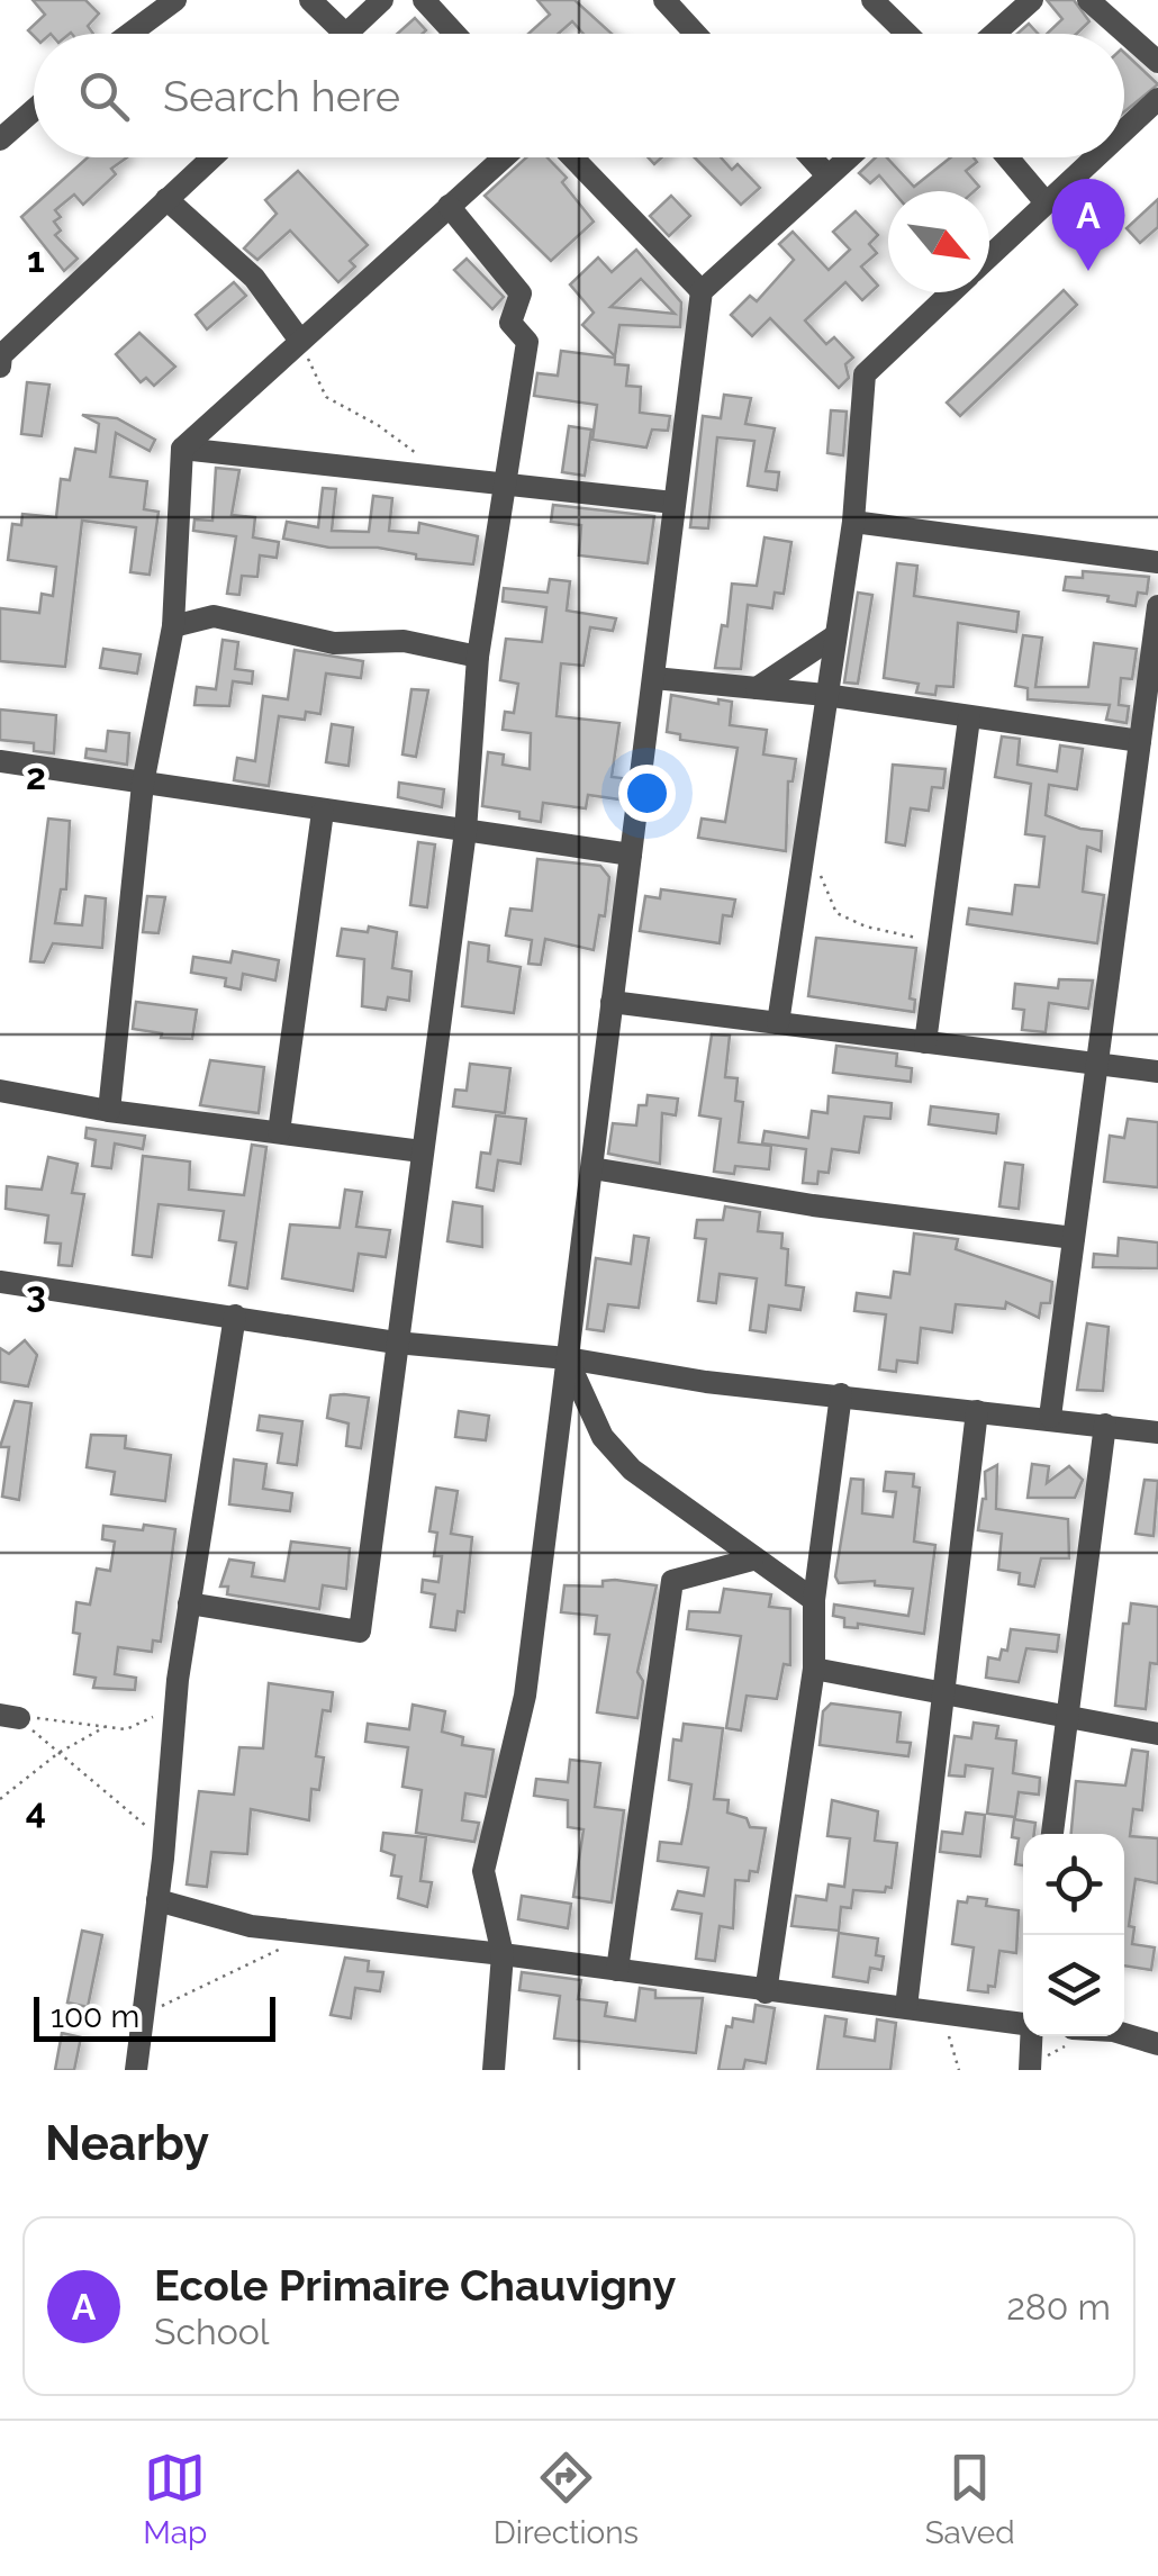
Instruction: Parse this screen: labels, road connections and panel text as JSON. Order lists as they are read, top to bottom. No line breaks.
{"scale_bar":"100 m","north":"bottom right","page":{"search":"Search here","pins":"A","scale":"100 m","heading":"Nearby","list":[{"mark":"A","name":"Ecole Primaire Chauvigny","note":"School","value":"280 m"}],"nav":["Map","Directions","Saved"]},"grid":{"rows":["1","2","3","4"]}}
